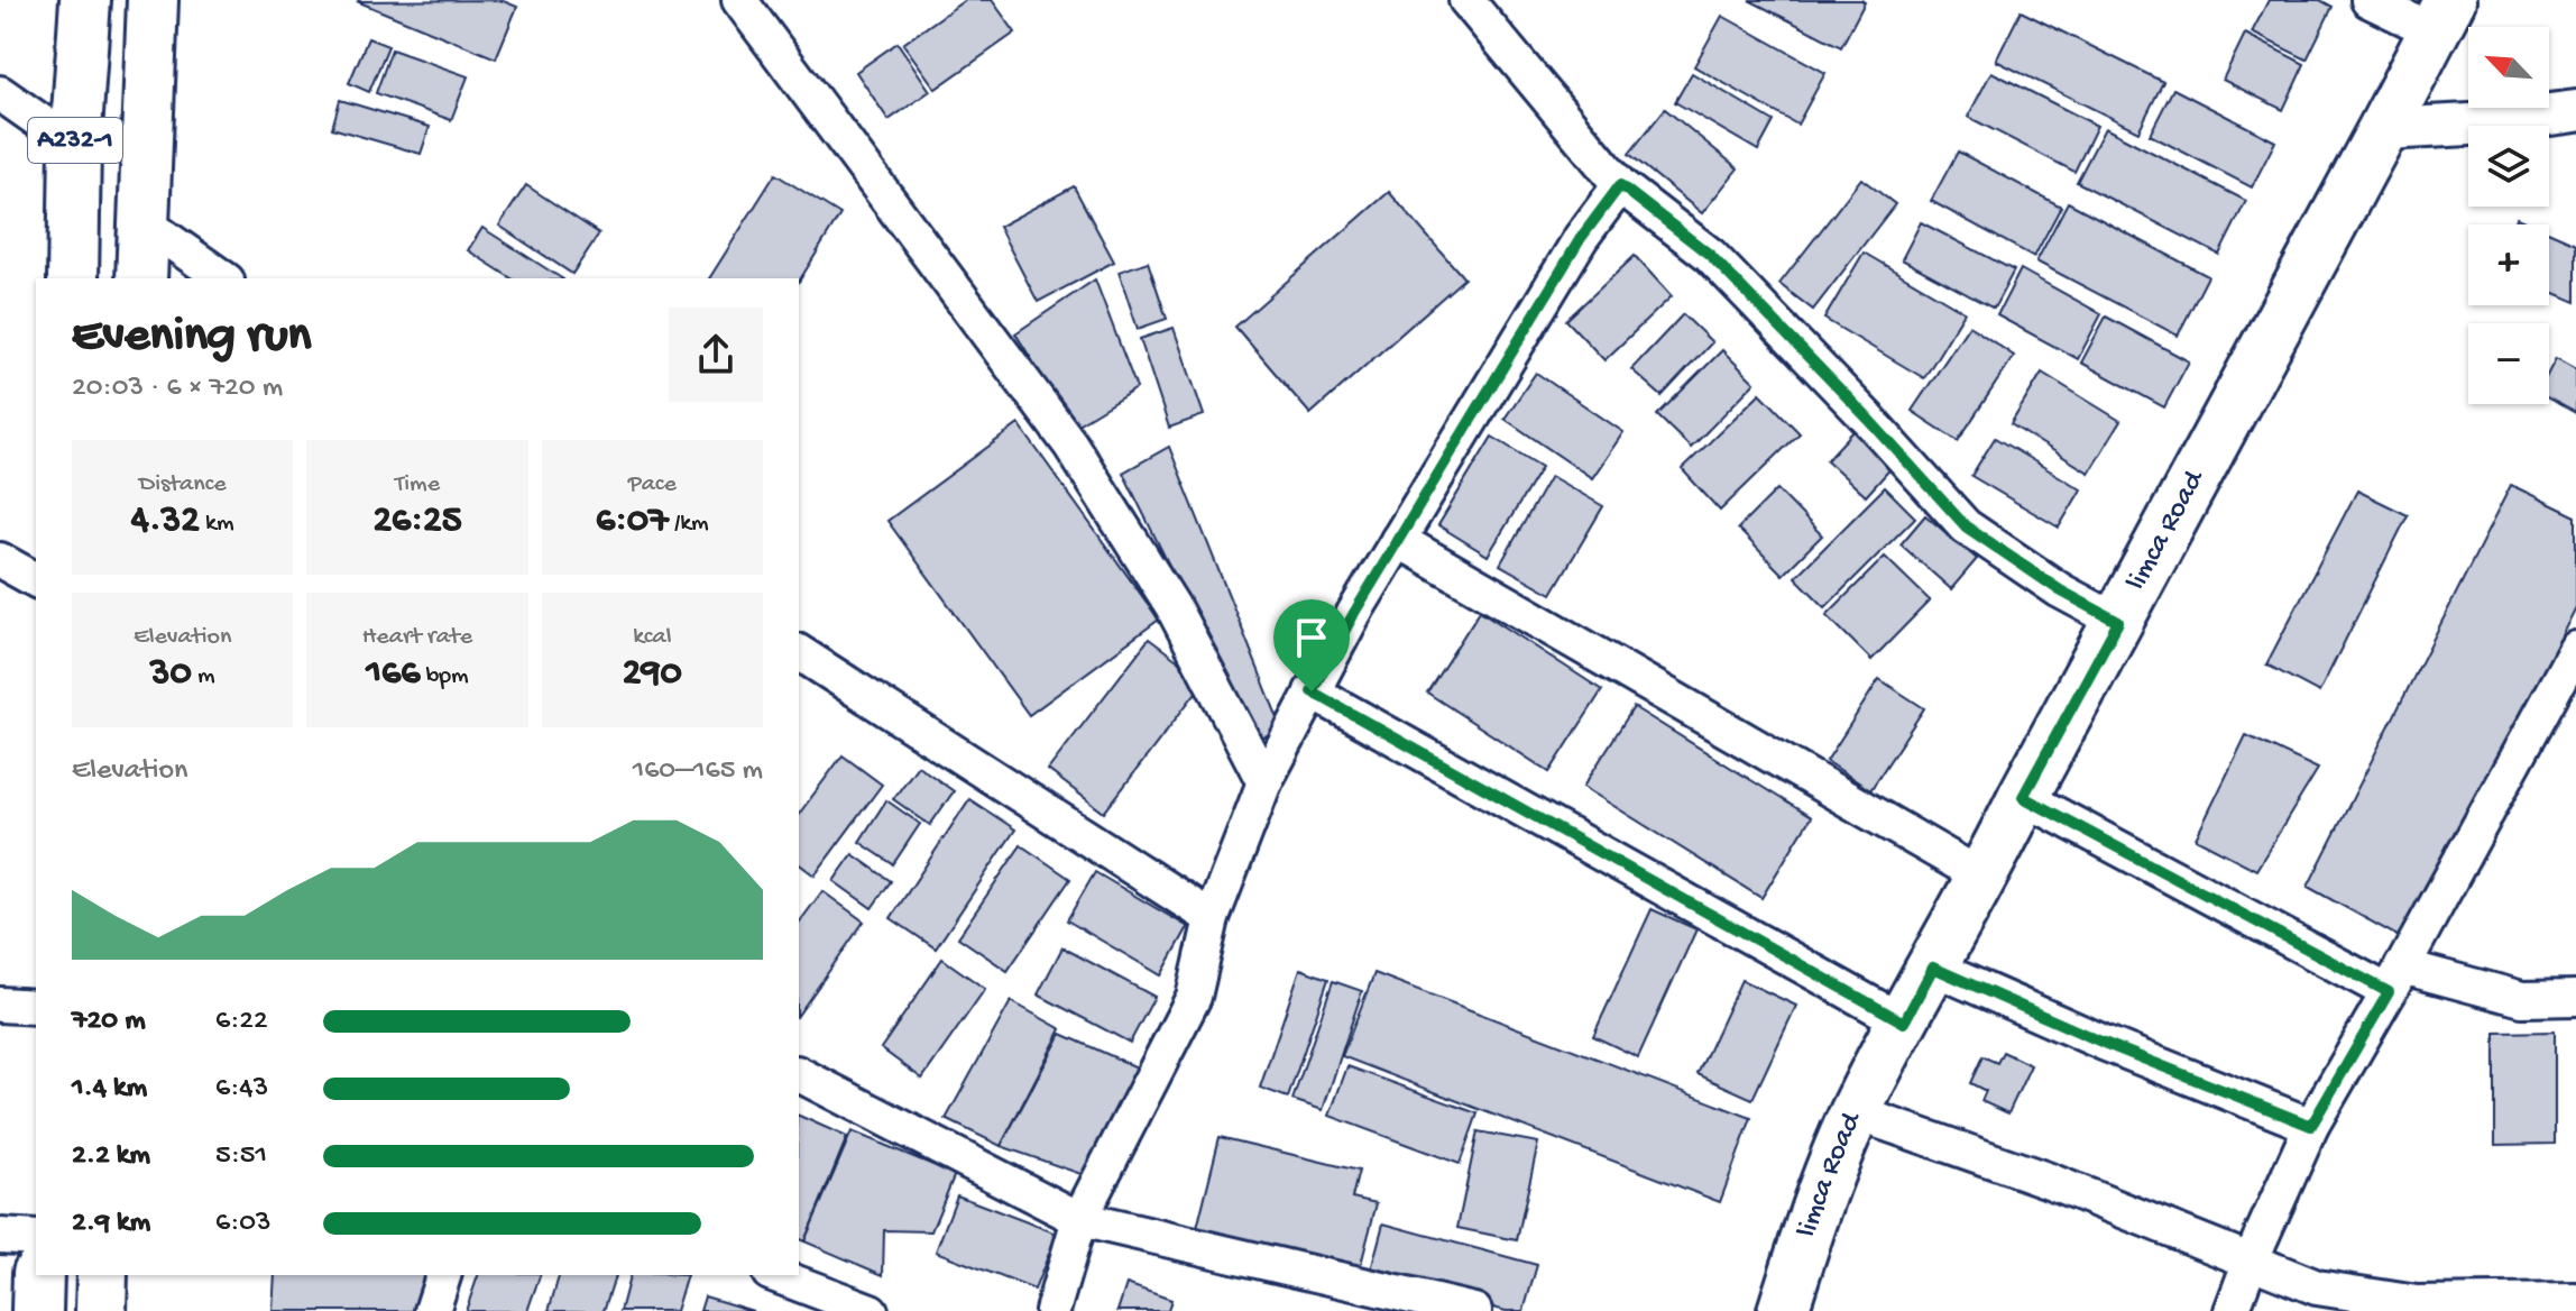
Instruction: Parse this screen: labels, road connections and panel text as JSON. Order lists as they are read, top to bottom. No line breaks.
{"streets":{"main road":["A232-1","limca Road"]},"north":"top left","page":{"map_buttons":["+","−"],"heading":["Evening run","20:03 · 6 × 720 m"],"stats":[["Distance","4.32 km"],["Time","26:25"],["Pace","6:07 /km"],["Elevation","30 m"],["Heart rate","166 bpm"],["kcal","290"]],"chart":["Elevation","160–165 m"],"list":[{"name":"720 m","note":"6:22"},{"name":"1.4 km","note":"6:43"},{"name":"2.2 km","note":"5:51"},{"name":"2.9 km","note":"6:03"}]}}
